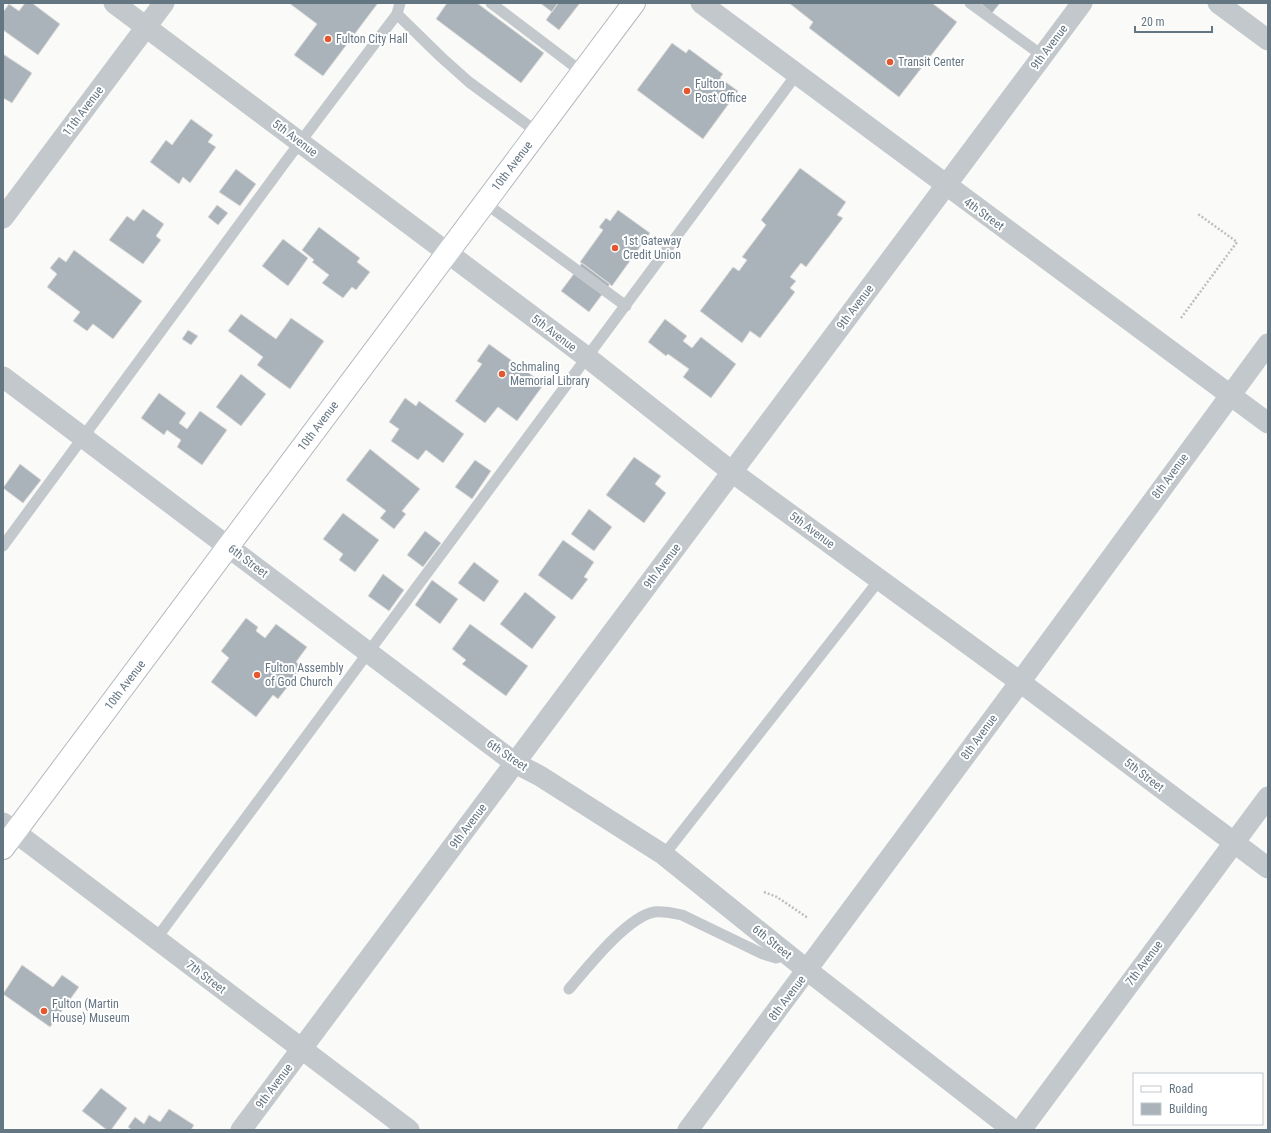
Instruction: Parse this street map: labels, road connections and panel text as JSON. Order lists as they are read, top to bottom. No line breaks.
{"streets":{"street":["9th Avenue","11th Avenue","5th Avenue","10th Avenue","4th Street","8th Avenue","6th Street","5th Street","7th Avenue","7th Street"]},"crossings":[["9th Avenue","5th Avenue"],["9th Avenue","4th Street"],["9th Avenue","6th Street"],["9th Avenue","7th Street"],["11th Avenue","5th Avenue"],["5th Avenue","10th Avenue"],["5th Avenue","8th Avenue"],["5th Avenue","5th Street"],["10th Avenue","6th Street"],["10th Avenue","7th Street"],["4th Street","8th Avenue"],["8th Avenue","6th Street"],["8th Avenue","5th Street"],["5th Street","7th Avenue"]],"places":["Fulton City Hall","Transit Center","Fulton Post Office","1st Gateway Credit Union","Schmaling Memorial Library","Fulton Assembly of God Church","Fulton (Martin House) Museum"],"legend":["Road","Building"],"scale_bar":"20 m"}
